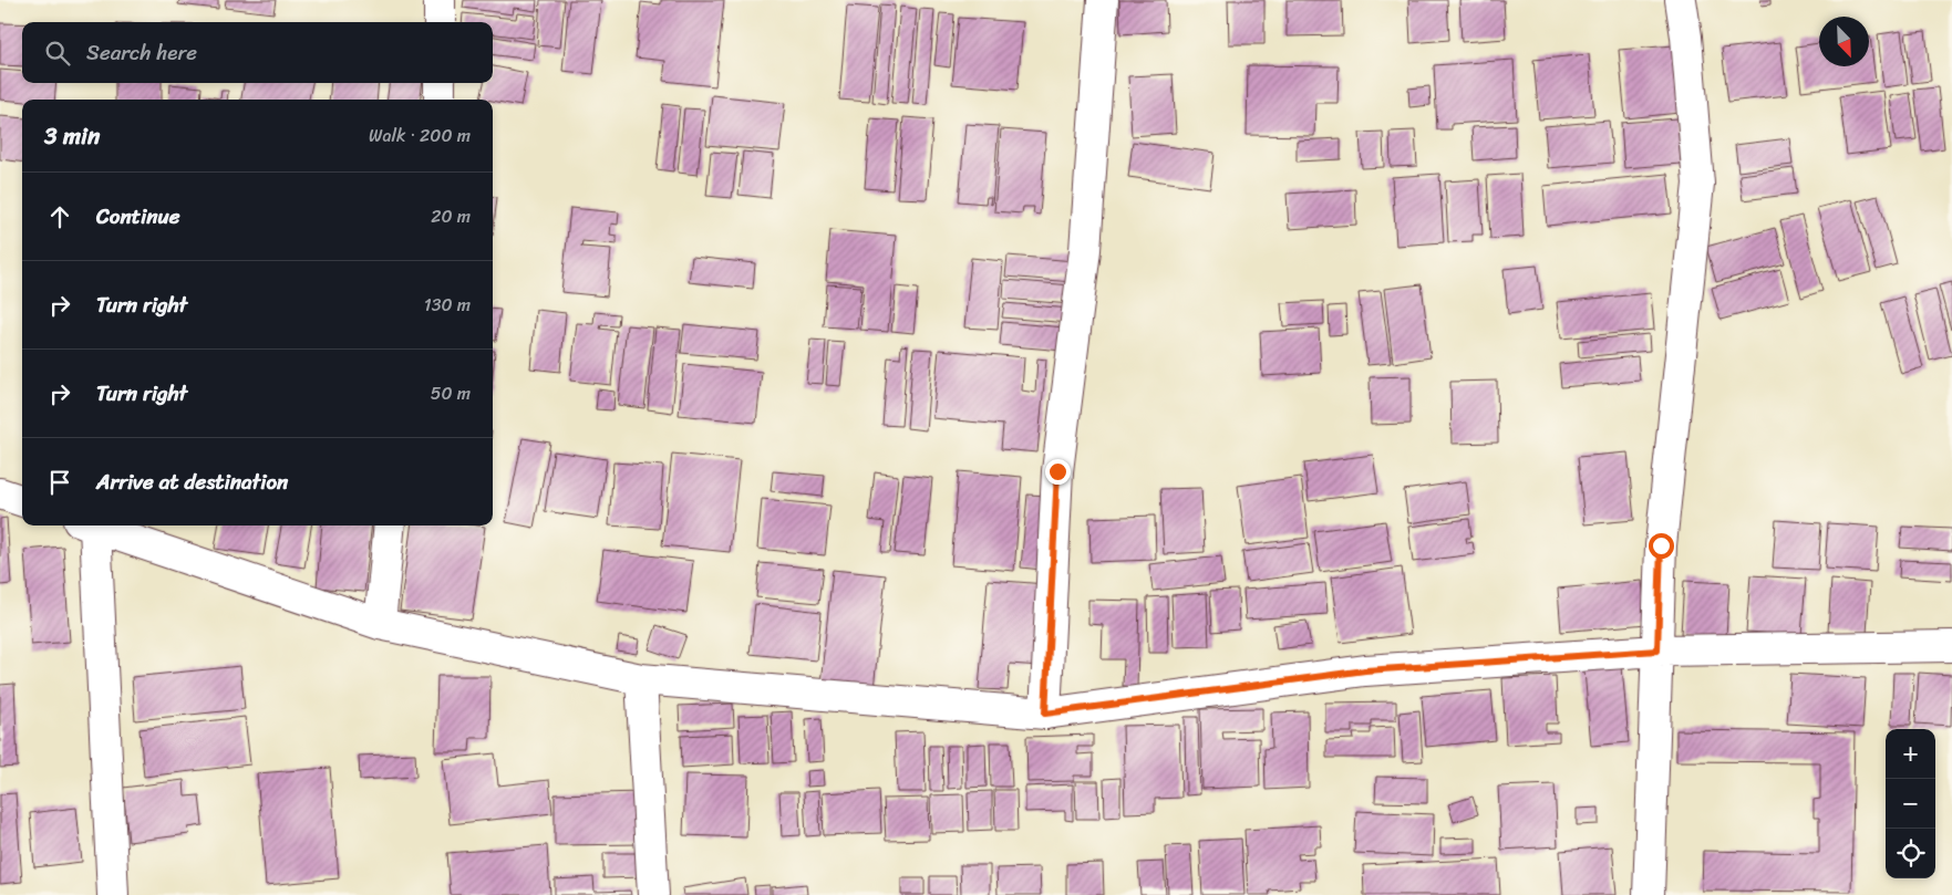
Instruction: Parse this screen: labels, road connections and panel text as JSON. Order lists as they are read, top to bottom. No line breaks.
{"north":"bottom right","page":{"search":"Search here","heading":["3 min","Walk · 200 m"],"list":[["Continue","20 m"],["Turn right","130 m"],["Turn right","50 m"],"Arrive at destination"],"map_buttons":["+","−"]}}
